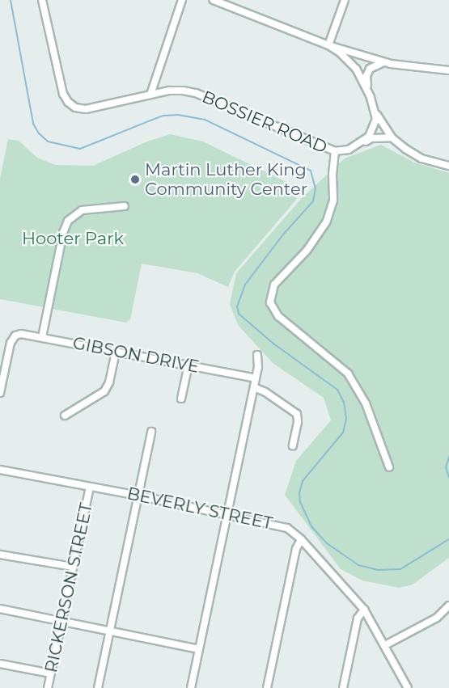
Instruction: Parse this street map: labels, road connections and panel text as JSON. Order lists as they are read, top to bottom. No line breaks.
{"streets":{"street":["BOSSIER ROAD","GIBSON DRIVE","BEVERLY STREET","RICKERSON STREET"]},"crossings":[["BEVERLY STREET","RICKERSON STREET"]],"parks":["Hooter Park"],"places":["Martin Luther King Community Center"]}
